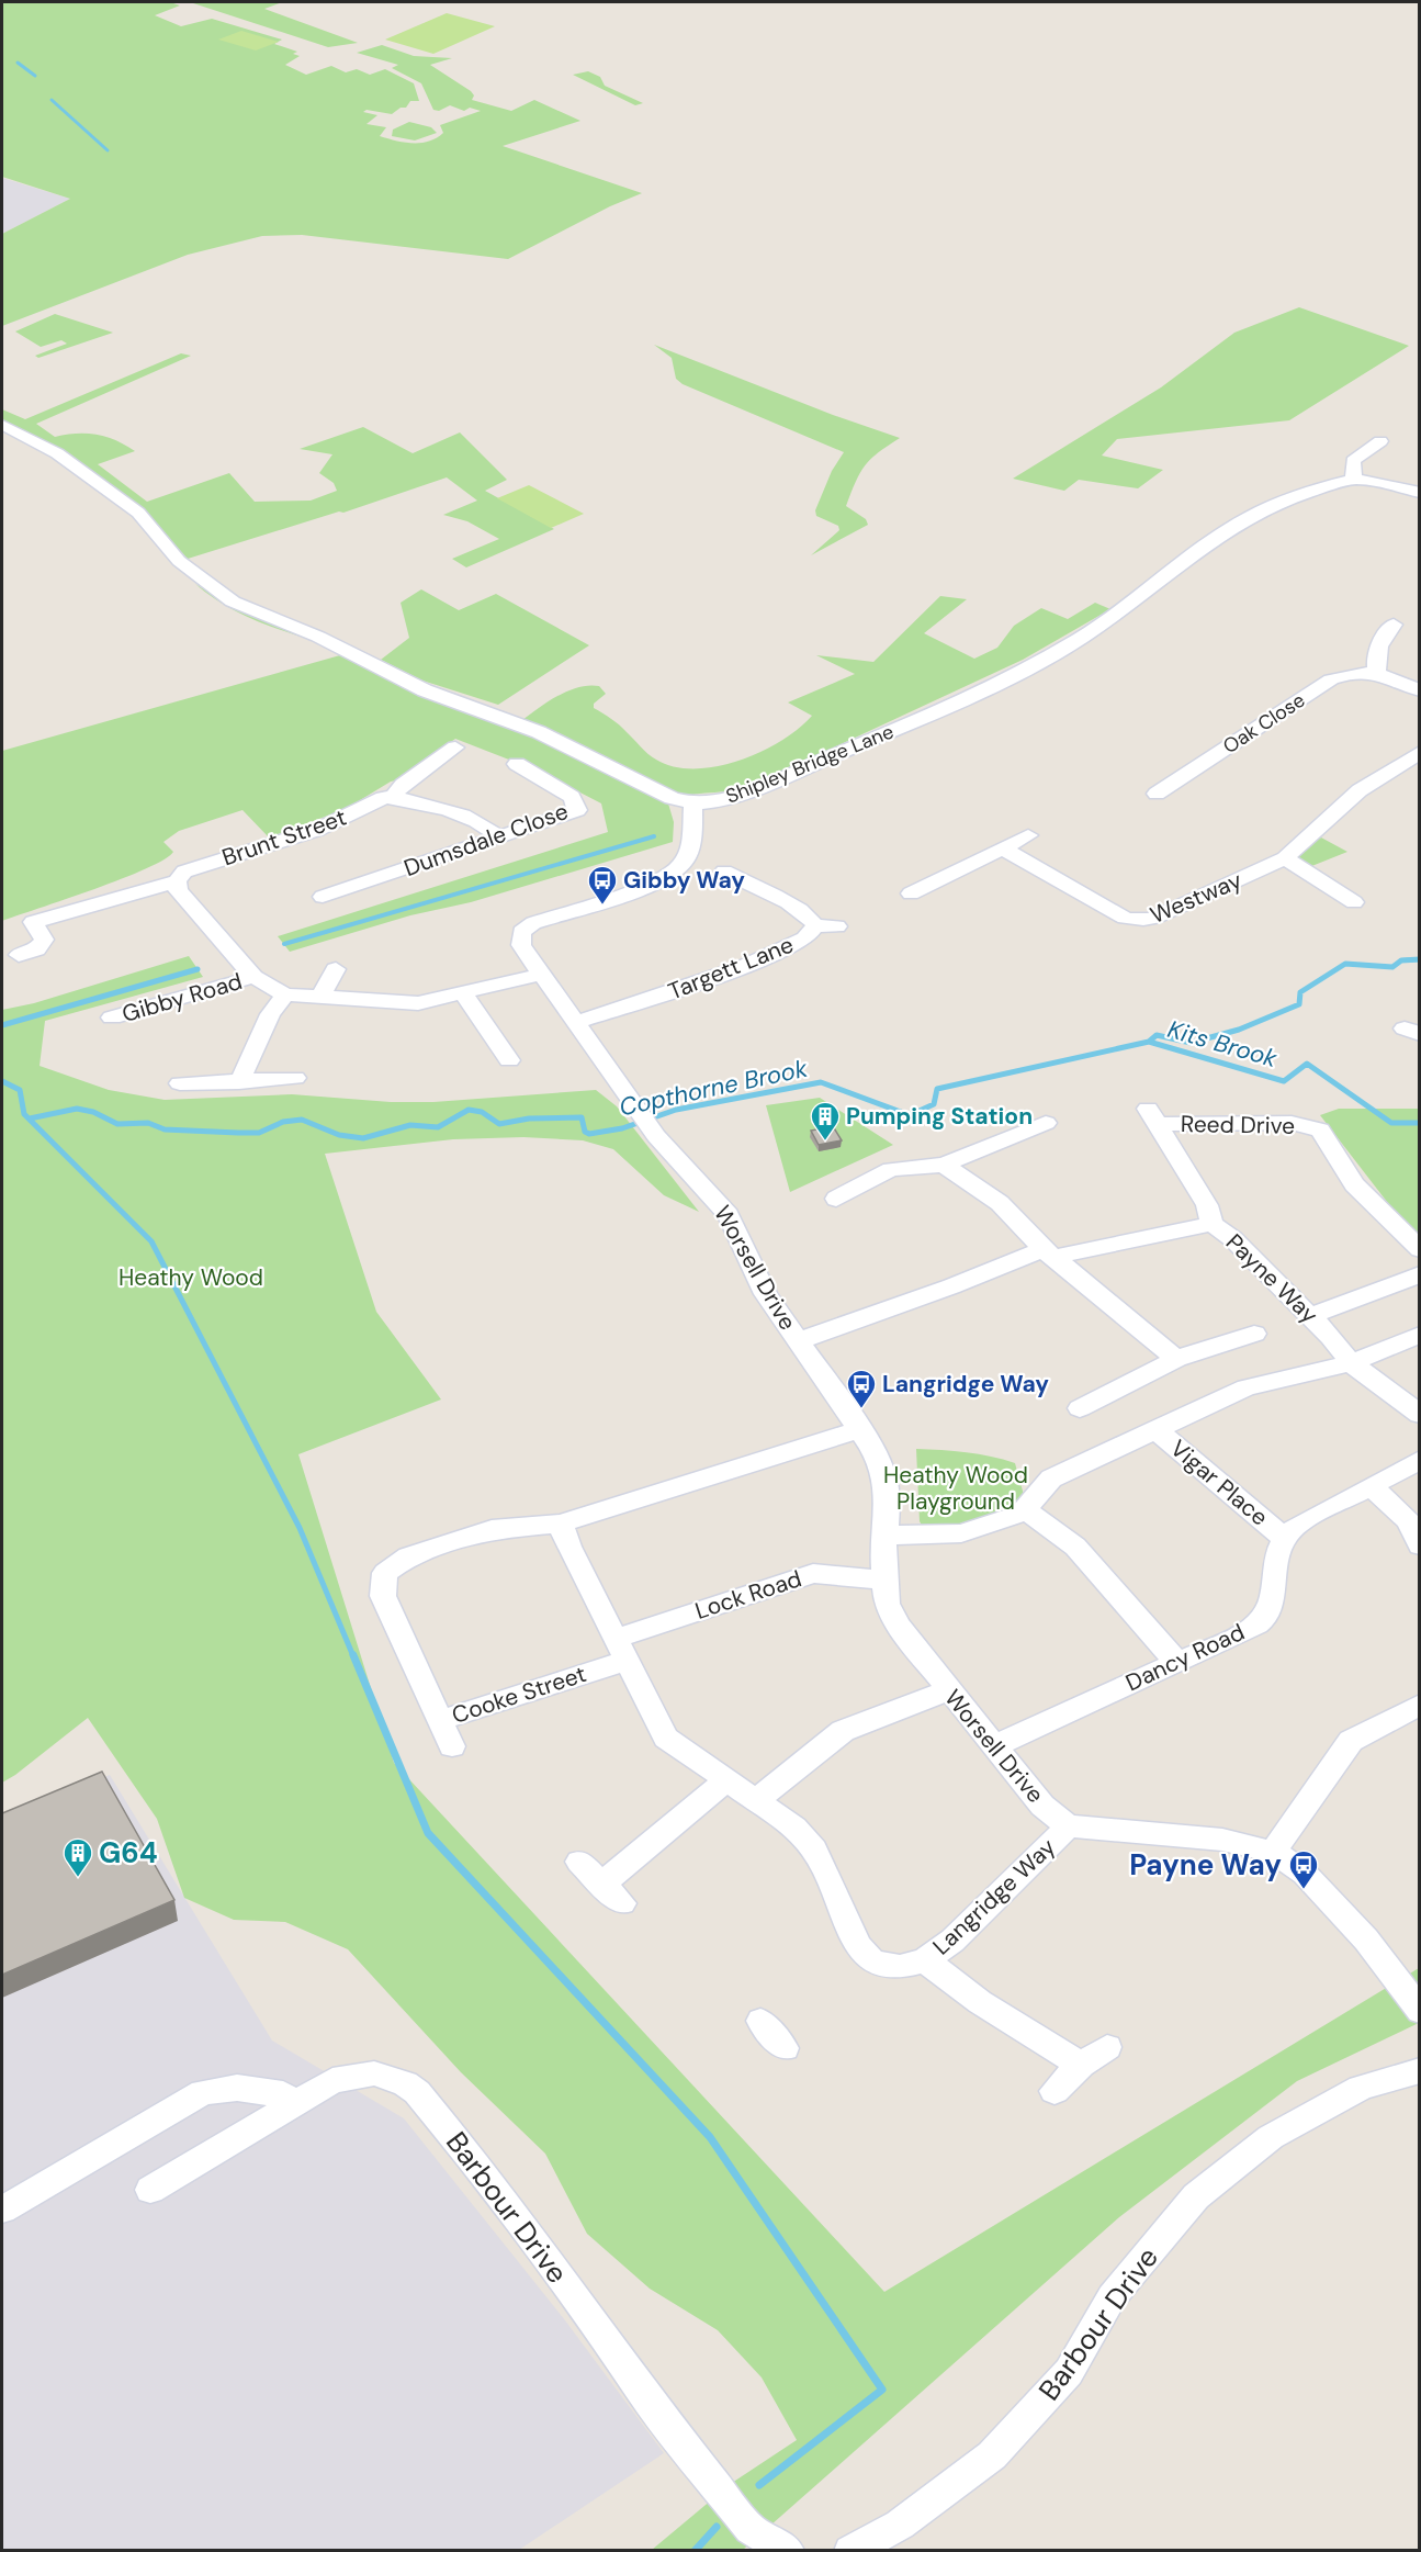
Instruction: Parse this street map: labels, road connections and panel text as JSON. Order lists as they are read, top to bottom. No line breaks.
{"streets":{"street":["Oak Close","Shipley Bridge Lane","Brunt Street","Dumsdale Close","Westway","Targett Lane","Gibby Road","Reed Drive","Worsell Drive","Payne Way","Vigar Place","Lock Road","Dancy Road","Cooke Street","Langridge Way","Barbour Drive"]},"crossings":[["Shipley Bridge Lane","Worsell Drive"],["Brunt Street","Gibby Road"],["Targett Lane","Worsell Drive"],["Gibby Road","Worsell Drive"],["Reed Drive","Payne Way"],["Worsell Drive","Payne Way"],["Worsell Drive","Lock Road"],["Worsell Drive","Dancy Road"],["Worsell Drive","Langridge Way"],["Payne Way","Vigar Place"],["Vigar Place","Dancy Road"],["Lock Road","Cooke Street"],["Lock Road","Langridge Way"],["Cooke Street","Langridge Way"]],"water":["Kits Brook","Copthorne Brook"],"parks":["Heathy Wood","Heathy Wood Playground"],"places":{"bus stop":["Gibby Way","Langridge Way","Payne Way"],"building":["Pumping Station","G64"]}}
